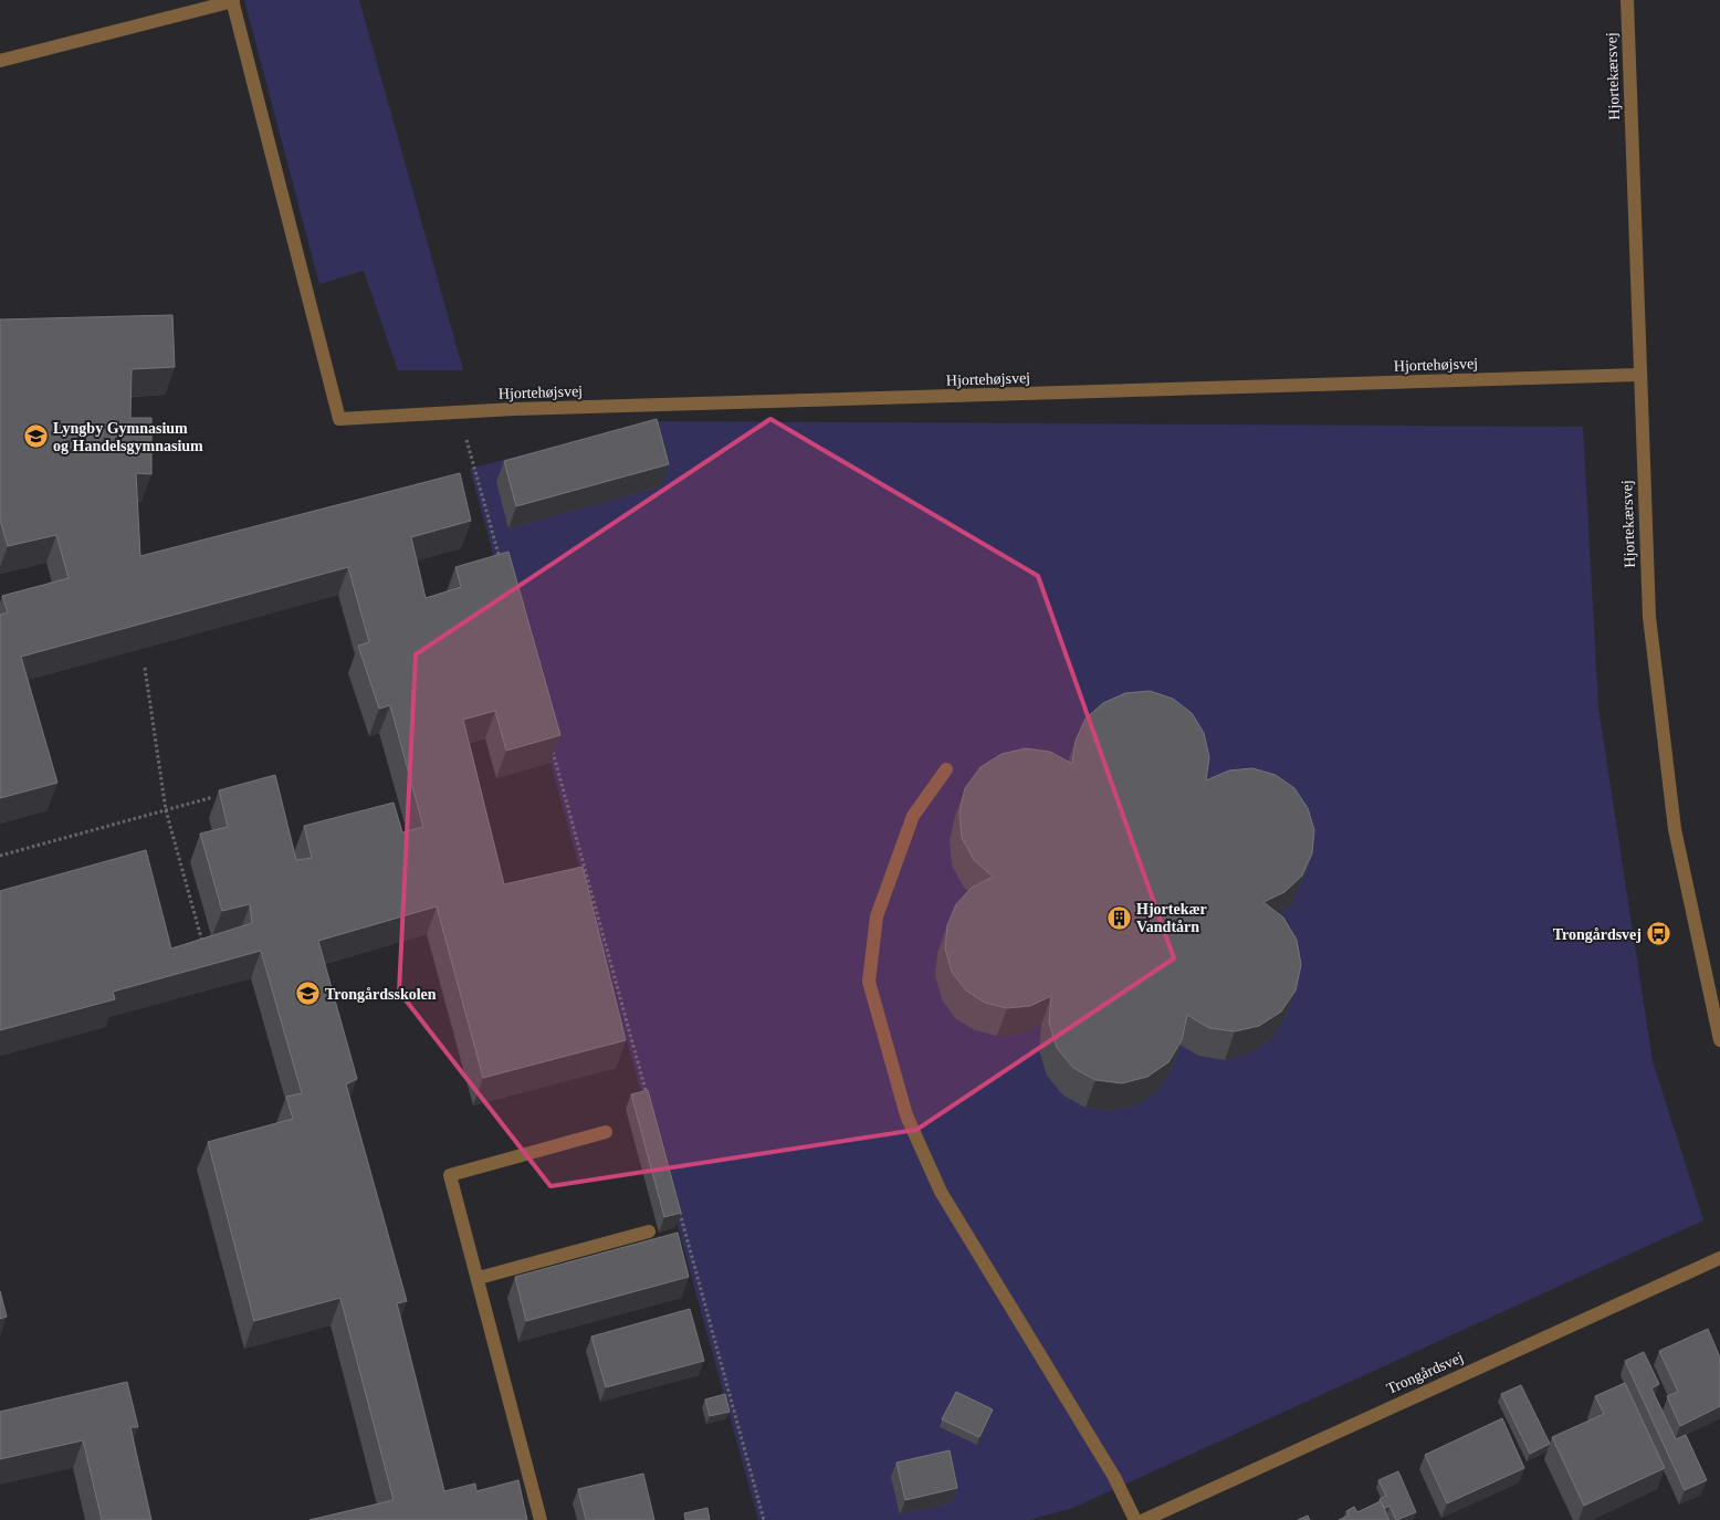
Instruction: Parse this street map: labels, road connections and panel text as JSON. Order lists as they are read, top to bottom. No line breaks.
{"streets":{"street":["Hjortekærsvej","Hjortehøjsvej","Trongårdsvej"]},"crossings":[["Hjortekærsvej","Hjortehøjsvej"]],"places":{"school or university":["Lyngby Gymnasium og Handelsgymnasium","Trongårdsskolen"],"building":["Hjortekær Vandtårn"],"bus stop":["Trongårdsvej"]}}
